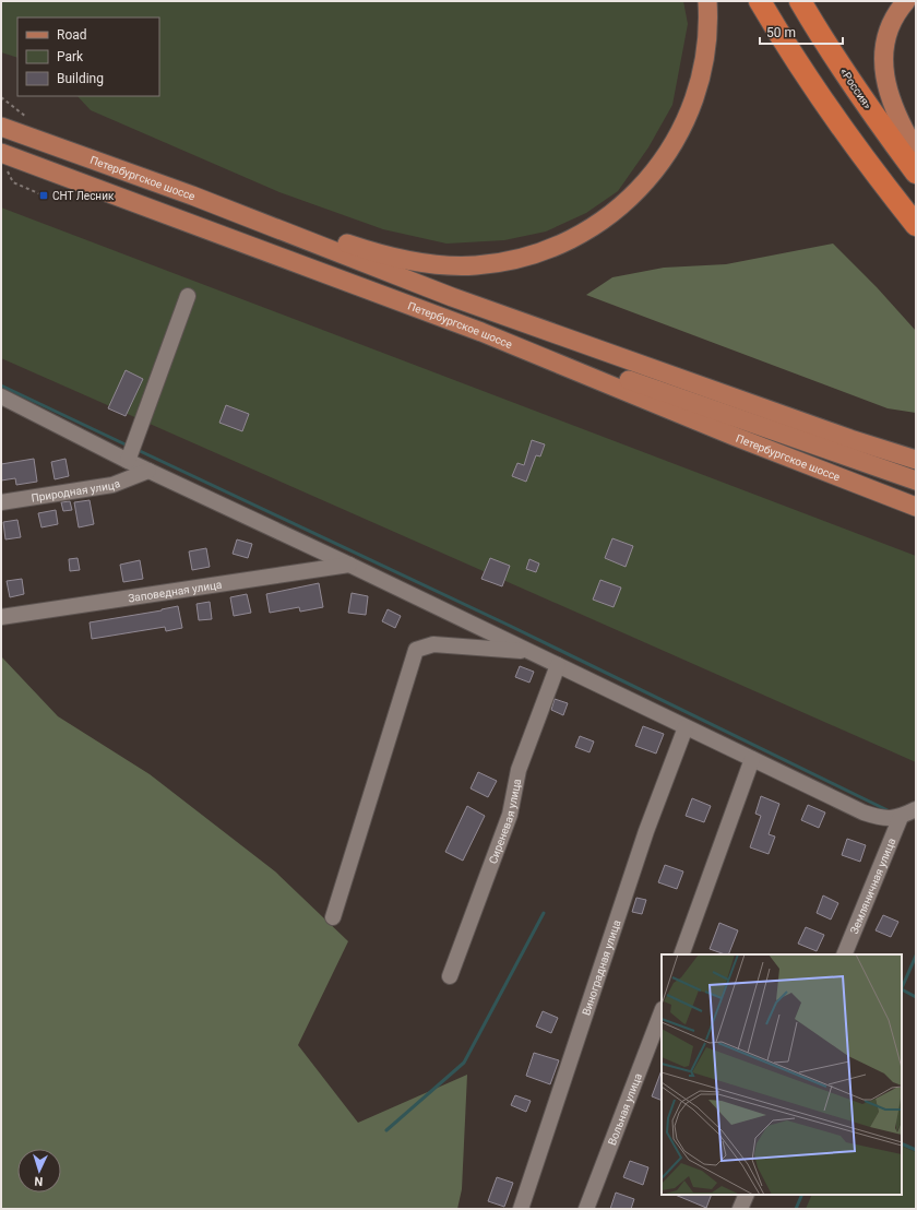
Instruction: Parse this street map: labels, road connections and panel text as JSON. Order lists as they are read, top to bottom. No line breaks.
{"streets":{"highway":["«Россия»"],"main road":["Петербургское шоссе"],"street":["Природная улица","Заповедная улица","Сиреневая улица","Земляничная улица","Виноградная улица","Вольная улица"]},"places":{"transit":["СНТ Лесник"]},"legend":["Road","Park","Building"],"scale_bar":"50 m","north":"bottom"}
